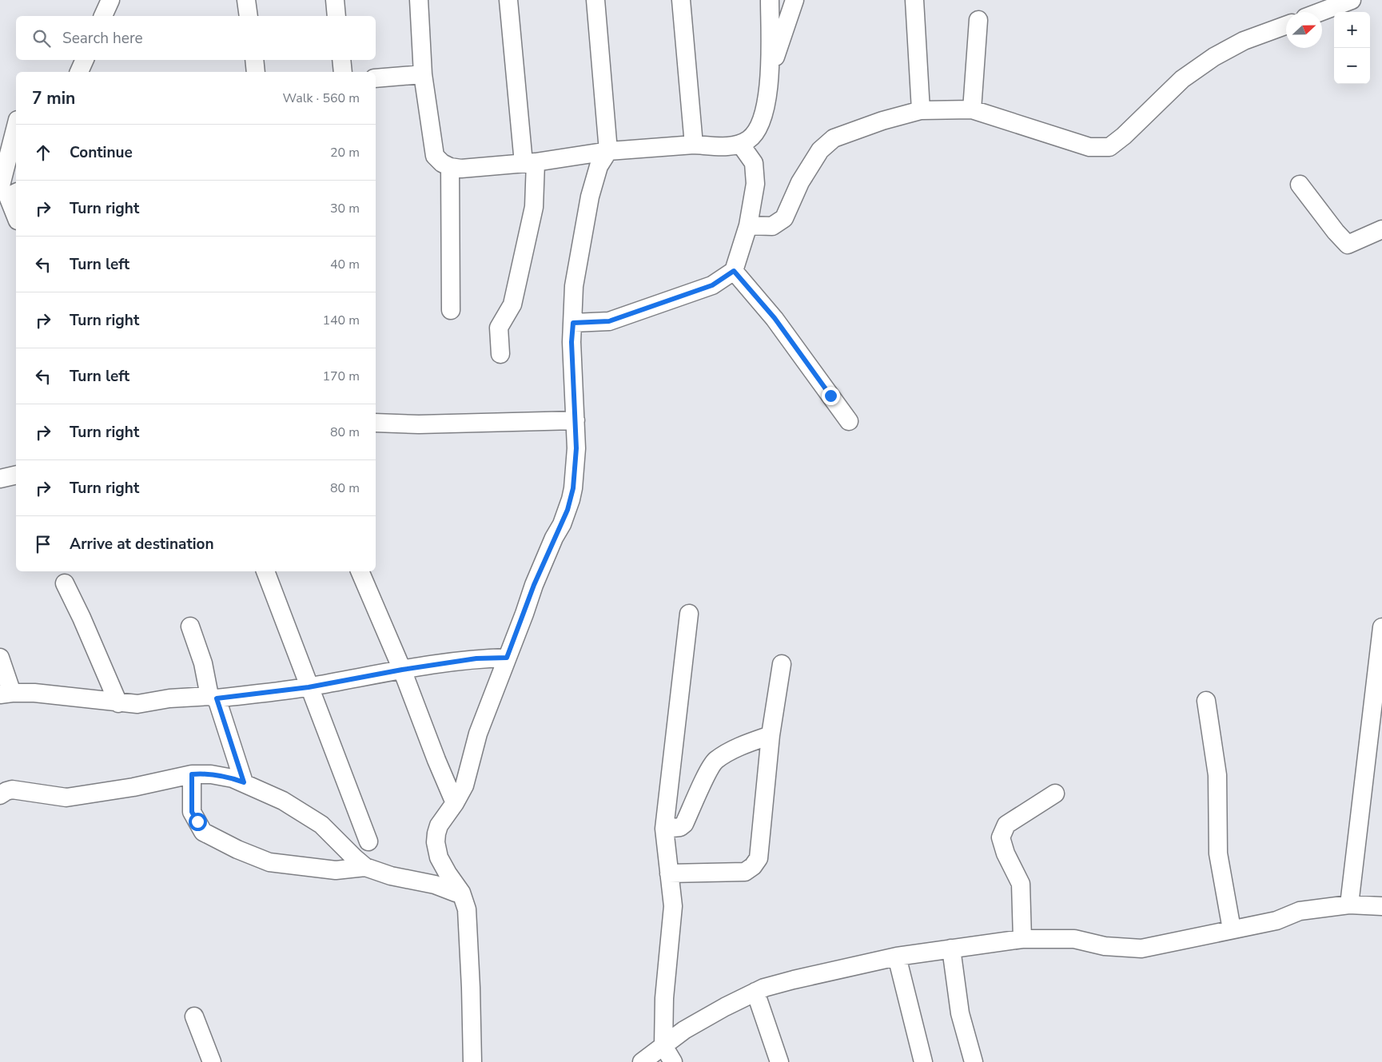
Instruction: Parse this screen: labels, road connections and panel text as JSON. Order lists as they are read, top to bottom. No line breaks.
{"north":"right","page":{"map_buttons":["+","−"],"search":"Search here","heading":["7 min","Walk · 560 m"],"list":[["Continue","20 m"],["Turn right","30 m"],["Turn left","40 m"],["Turn right","140 m"],["Turn left","170 m"],["Turn right","80 m"],["Turn right","80 m"],"Arrive at destination"]}}
